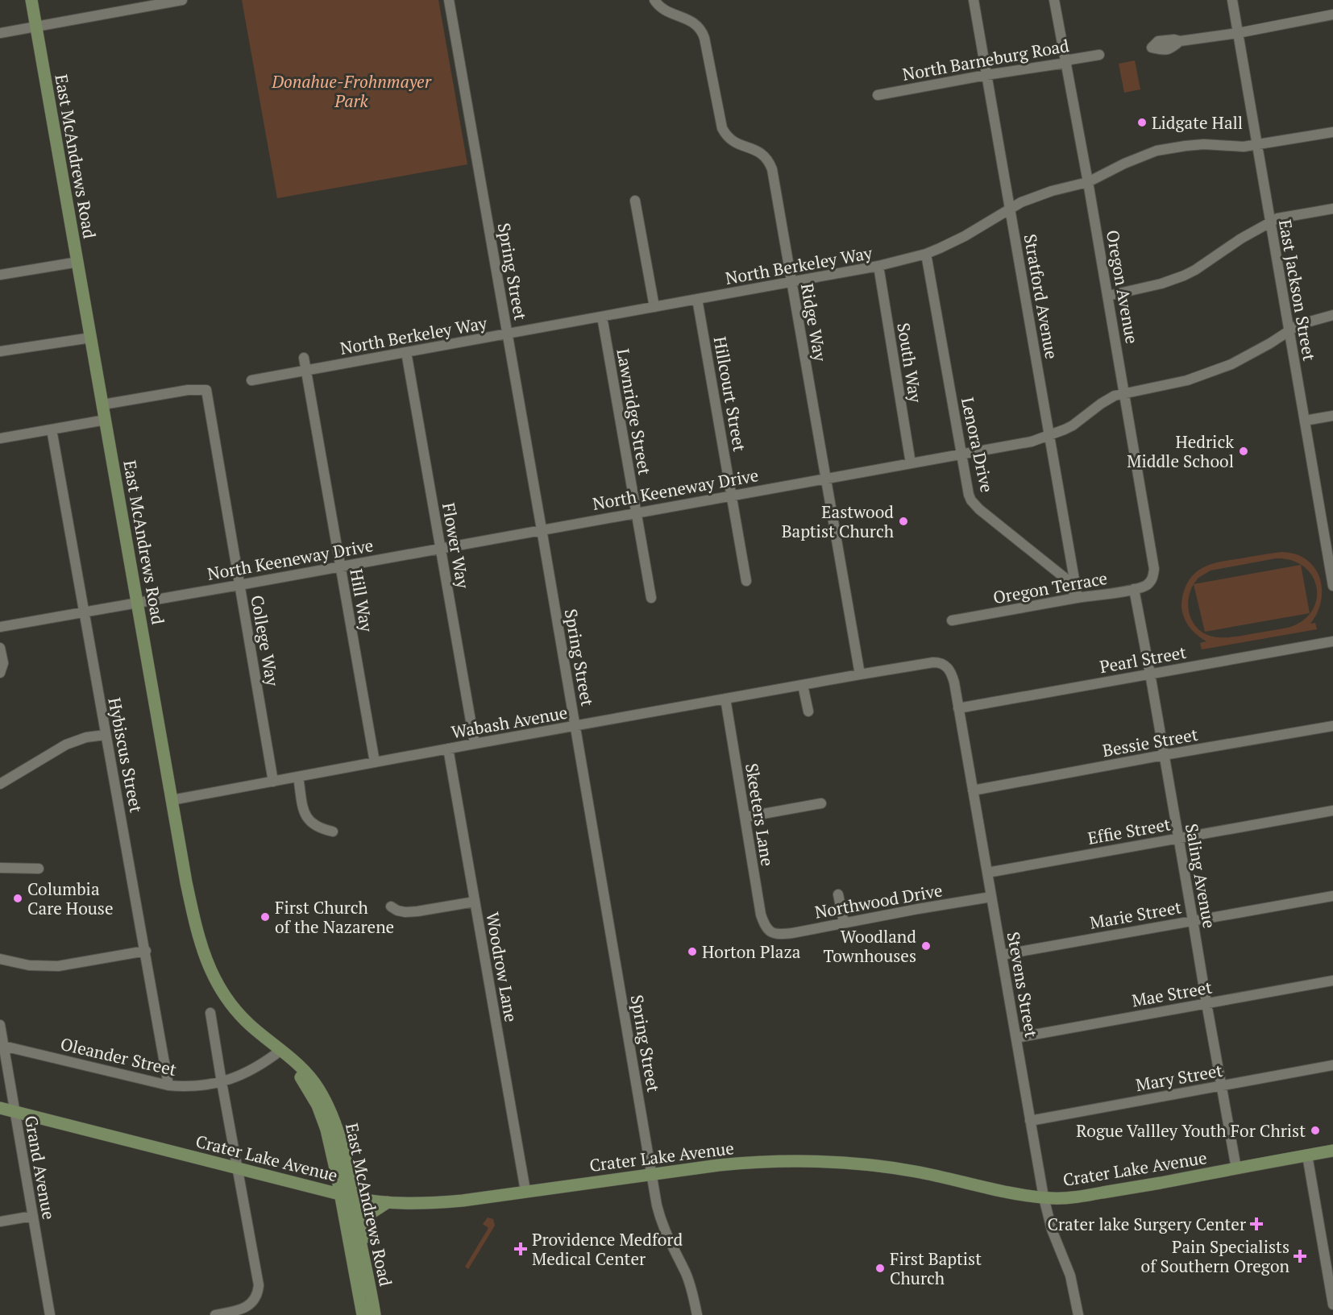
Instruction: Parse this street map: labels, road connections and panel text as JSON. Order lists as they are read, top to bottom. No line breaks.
{"streets":{"main road":["East McAndrews Road","Crater Lake Avenue"],"street":["North Barneburg Road","North Berkeley Way","Spring Street","Oregon Avenue","East Jackson Street","Stratford Avenue","Ridge Way","South Way","Hillcourt Street","Lawnridge Street","Lenora Drive","North Keeneway Drive","Flower Way","Oregon Terrace","Hill Way","College Way","Pearl Street","Wabash Avenue","Bessie Street","Hybiscus Street","Skeeters Lane","Effie Street","Saling Avenue","Northwood Drive","Marie Street","Woodrow Lane","Stevens Street","Mae Street","Oleander Street","Mary Street","Grand Avenue"]},"crossings":[["North Barneburg Road","Oregon Avenue"],["North Barneburg Road","Stratford Avenue"],["East McAndrews Road","North Keeneway Drive"],["East McAndrews Road","College Way"],["East McAndrews Road","Wabash Avenue"],["East McAndrews Road","Oleander Street"],["East McAndrews Road","Crater Lake Avenue"],["North Berkeley Way","Spring Street"],["North Berkeley Way","Oregon Avenue"],["North Berkeley Way","East Jackson Street"],["North Berkeley Way","Stratford Avenue"],["North Berkeley Way","Ridge Way"],["North Berkeley Way","South Way"],["North Berkeley Way","Hillcourt Street"],["North Berkeley Way","Lawnridge Street"],["North Berkeley Way","Lenora Drive"],["North Berkeley Way","Flower Way"],["North Berkeley Way","Hill Way"],["Spring Street","North Keeneway Drive"],["Spring Street","Wabash Avenue"],["Spring Street","Crater Lake Avenue"],["Oregon Avenue","North Keeneway Drive"],["Oregon Avenue","Oregon Terrace"],["East Jackson Street","North Keeneway Drive"],["Stratford Avenue","Lenora Drive"],["Stratford Avenue","North Keeneway Drive"],["Stratford Avenue","Oregon Terrace"],["Ridge Way","North Keeneway Drive"],["Ridge Way","Wabash Avenue"],["South Way","North Keeneway Drive"],["Hillcourt Street","North Keeneway Drive"],["Lawnridge Street","North Keeneway Drive"],["Lenora Drive","North Keeneway Drive"],["Lenora Drive","Oregon Terrace"],["North Keeneway Drive","Flower Way"],["North Keeneway Drive","Hill Way"],["North Keeneway Drive","College Way"],["North Keeneway Drive","Hybiscus Street"],["Flower Way","Wabash Avenue"],["Oregon Terrace","Saling Avenue"],["Hill Way","Wabash Avenue"],["College Way","Wabash Avenue"],["Pearl Street","Saling Avenue"],["Pearl Street","Stevens Street"],["Wabash Avenue","Skeeters Lane"],["Wabash Avenue","Woodrow Lane"],["Wabash Avenue","Stevens Street"],["Bessie Street","Saling Avenue"],["Bessie Street","Stevens Street"],["Hybiscus Street","Oleander Street"],["Skeeters Lane","Northwood Drive"],["Effie Street","Saling Avenue"],["Effie Street","Stevens Street"],["Saling Avenue","Marie Street"],["Saling Avenue","Mae Street"],["Saling Avenue","Mary Street"],["Saling Avenue","Crater Lake Avenue"],["Northwood Drive","Stevens Street"],["Marie Street","Stevens Street"],["Woodrow Lane","Crater Lake Avenue"],["Stevens Street","Mae Street"],["Stevens Street","Mary Street"],["Stevens Street","Crater Lake Avenue"],["Oleander Street","Grand Avenue"],["Crater Lake Avenue","Grand Avenue"]],"parks":["Donahue-Frohnmayer Park"],"places":{"other":["Lidgate Hall","Hedrick Middle School","Eastwood Baptist Church","Columbia Care House","First Church of the Nazarene","Woodland Townhouses","Horton Plaza","Rogue Vallley Youth For Christ","First Baptist Church"],"health":["Crater lake Surgery Center","Providence Medford Medical Center","Pain Specialists of Southern Oregon"]}}
